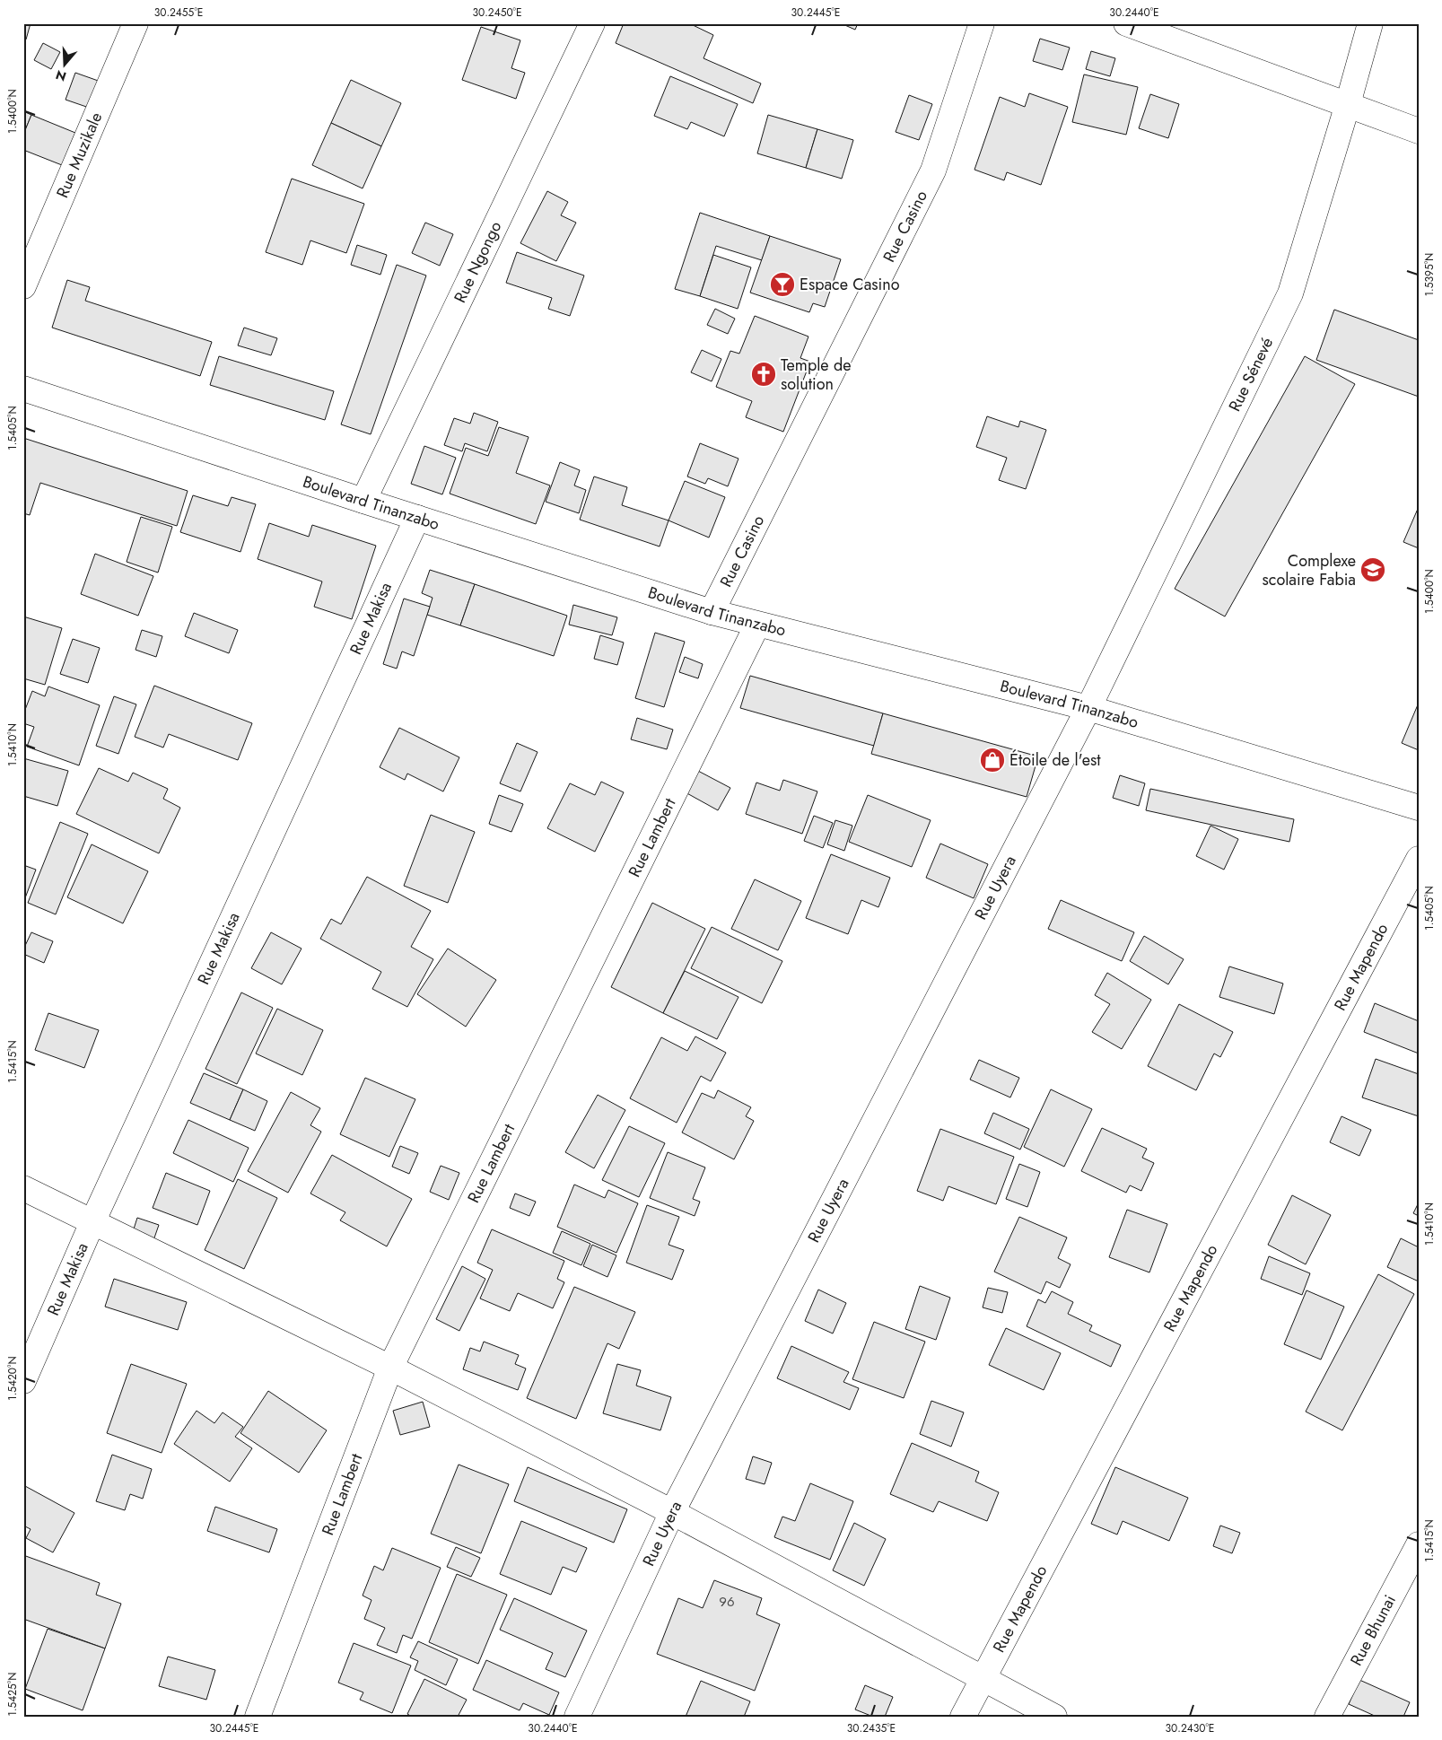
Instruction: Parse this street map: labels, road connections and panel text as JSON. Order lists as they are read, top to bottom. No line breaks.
{"streets":{"street":["Rue Muzikale","Rue Casino","Rue Ngongo","Rue Sénevé","Boulevard Tinanzabo","Rue Makisa","Rue Lambert","Rue Uyera","Rue Mapendo","Rue Bhunai"]},"crossings":[["Rue Casino","Boulevard Tinanzabo"],["Rue Ngongo","Boulevard Tinanzabo"],["Rue Sénevé","Boulevard Tinanzabo"],["Rue Sénevé","Rue Uyera"],["Boulevard Tinanzabo","Rue Makisa"],["Boulevard Tinanzabo","Rue Lambert"],["Boulevard Tinanzabo","Rue Uyera"]],"places":{"bar":["Espace Casino"],"church":["Temple de solution"],"school or university":["Complexe scolaire Fabia"],"shop":["Étoile de l'est"]},"house_numbers":["96"],"north":"bottom","coordinates":["30.2455°E","30.2450°E","30.2445°E","30.2440°E","1.5400°N","1.5395°N","1.5405°N","1.5410°N","1.5415°N","1.5420°N","1.5425°N","30.2435°E","30.2430°E"]}
